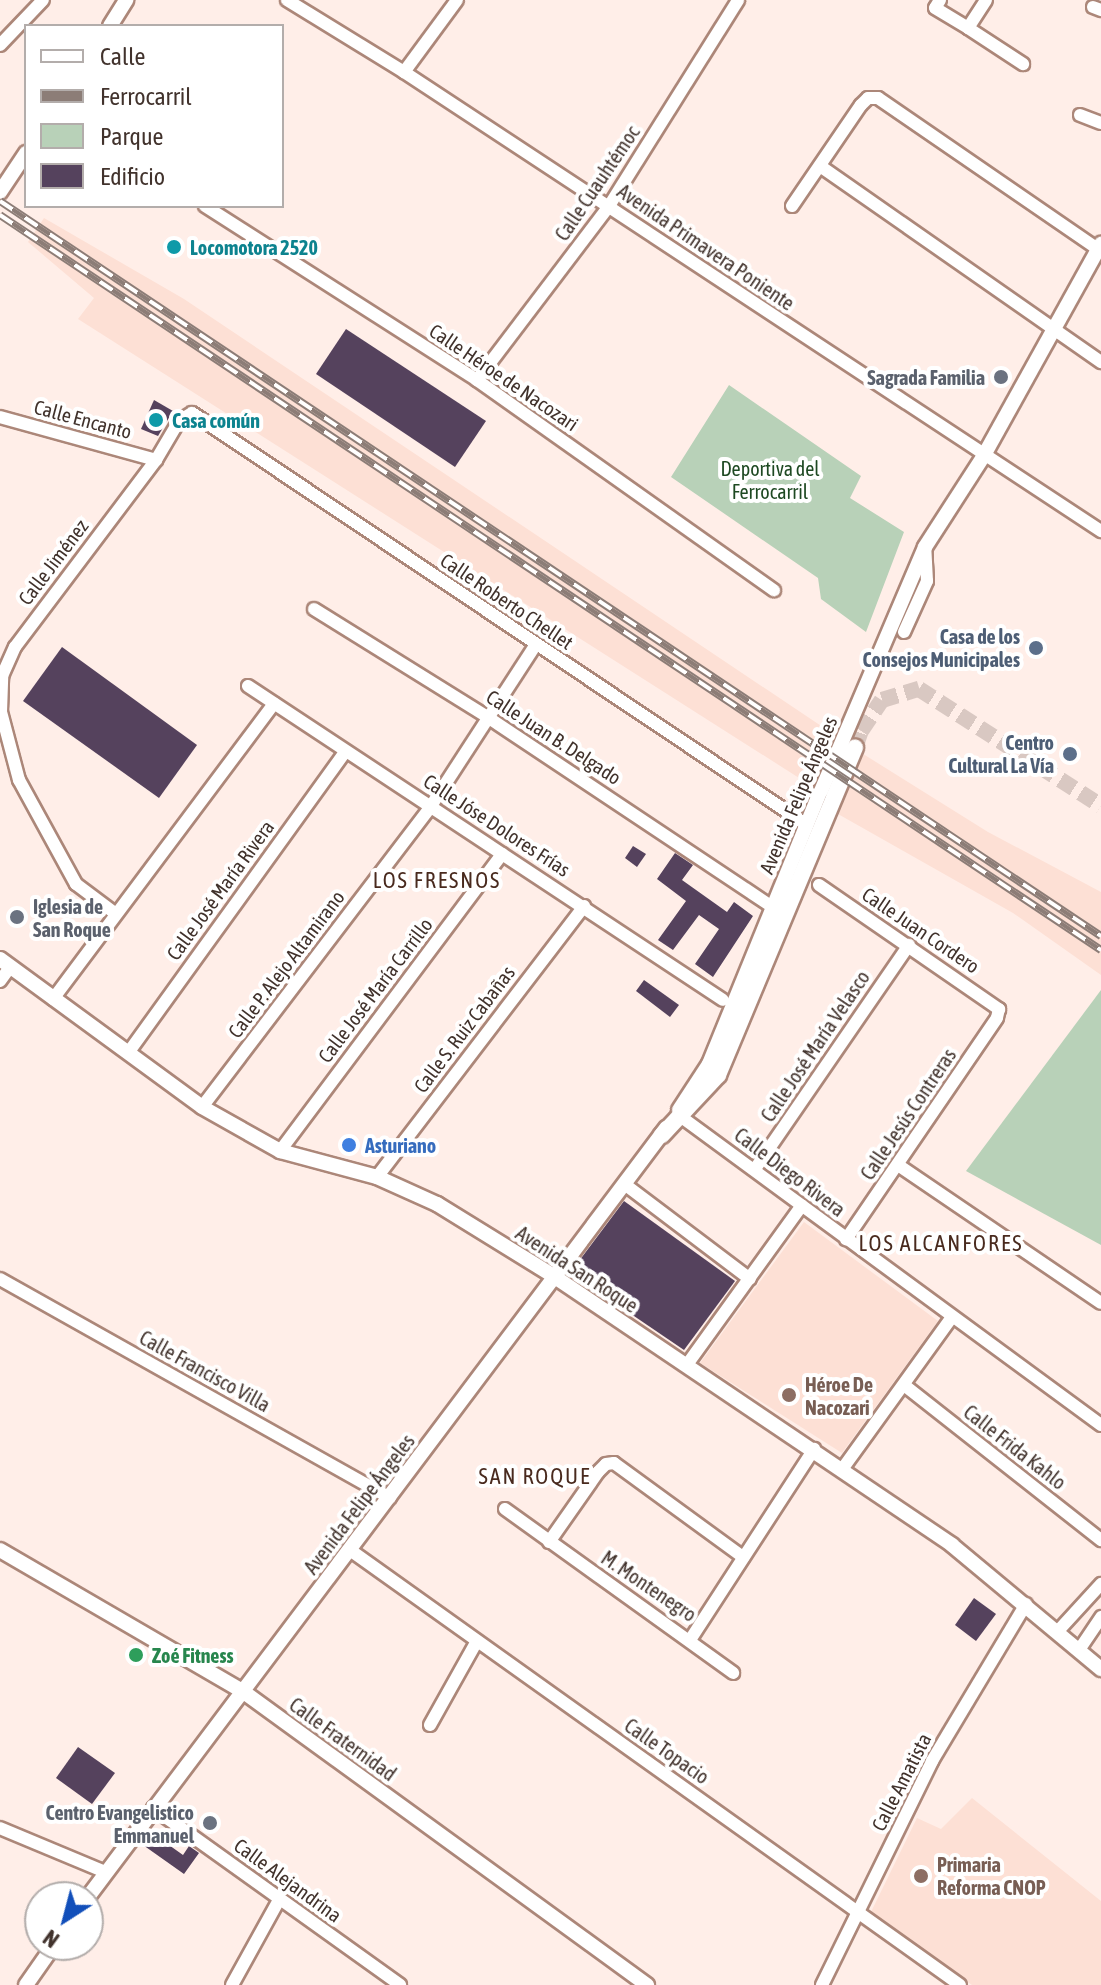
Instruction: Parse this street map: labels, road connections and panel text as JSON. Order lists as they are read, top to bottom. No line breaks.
{"streets":{"main road":["Avenida Felipe Ángeles"],"street":["Calle Cuauhtémoc","Avenida Primavera Poniente","Calle Héroe de Nacozari","Calle Encanto","Calle Jiménez","Calle Roberto Chellet","Calle Juan B. Delgado","Calle Jóse Dolores Frías","Calle José María Rivera","Calle Juan Cordero","Calle P. Alejo Altamirano","Calle José María Carrillo","Calle S. Ruiz Cabañas","Calle José María Velasco","Calle Jesús Contreras","Calle Diego Rivera","Avenida San Roque","Calle Francisco Villa","Calle Frida Kahlo","M. Montenegro","Calle Fraternidad","Calle Topacio","Calle Amatista","Calle Alejandrina"]},"crossings":[["Calle Cuauhtémoc","Avenida Primavera Poniente"],["Calle Cuauhtémoc","Calle Héroe de Nacozari"],["Avenida Primavera Poniente","Avenida Felipe Ángeles"],["Calle Encanto","Calle Jiménez"],["Calle Jiménez","Calle Roberto Chellet"],["Calle Roberto Chellet","Calle P. Alejo Altamirano"],["Calle Juan B. Delgado","Calle P. Alejo Altamirano"],["Avenida Felipe Ángeles","Calle Diego Rivera"],["Avenida Felipe Ángeles","Avenida San Roque"],["Avenida Felipe Ángeles","Calle Francisco Villa"],["Avenida Felipe Ángeles","Calle Fraternidad"],["Avenida Felipe Ángeles","Calle Topacio"],["Avenida Felipe Ángeles","Calle Alejandrina"],["Calle Jóse Dolores Frías","Calle José María Rivera"],["Calle Jóse Dolores Frías","Calle P. Alejo Altamirano"],["Calle Jóse Dolores Frías","Calle José María Carrillo"],["Calle Jóse Dolores Frías","Calle S. Ruiz Cabañas"],["Calle José María Rivera","Avenida San Roque"],["Calle Juan Cordero","Calle José María Velasco"],["Calle Juan Cordero","Calle Jesús Contreras"],["Calle P. Alejo Altamirano","Avenida San Roque"],["Calle José María Carrillo","Avenida San Roque"],["Calle S. Ruiz Cabañas","Avenida San Roque"],["Calle José María Velasco","Calle Diego Rivera"],["Calle Jesús Contreras","Calle Diego Rivera"],["Avenida San Roque","M. Montenegro"],["Avenida San Roque","Calle Amatista"],["Calle Topacio","Calle Amatista"]],"districts":["LOS FRESNOS","LOS ALCANFORES","SAN ROQUE"],"parks":["Deportiva del Ferrocarril"],"places":["Locomotora 2520","Sagrada Familia","Casa común","Casa de los Consejos Municipales","Centro Cultural La Vía","Iglesia de San Roque","Asturiano","Héroe De Nacozari","Zoé Fitness","Centro Evangelistico Emmanuel","Primaria Reforma CNOP"],"legend":["Calle","Ferrocarril","Parque","Edificio"],"north":"bottom left"}
